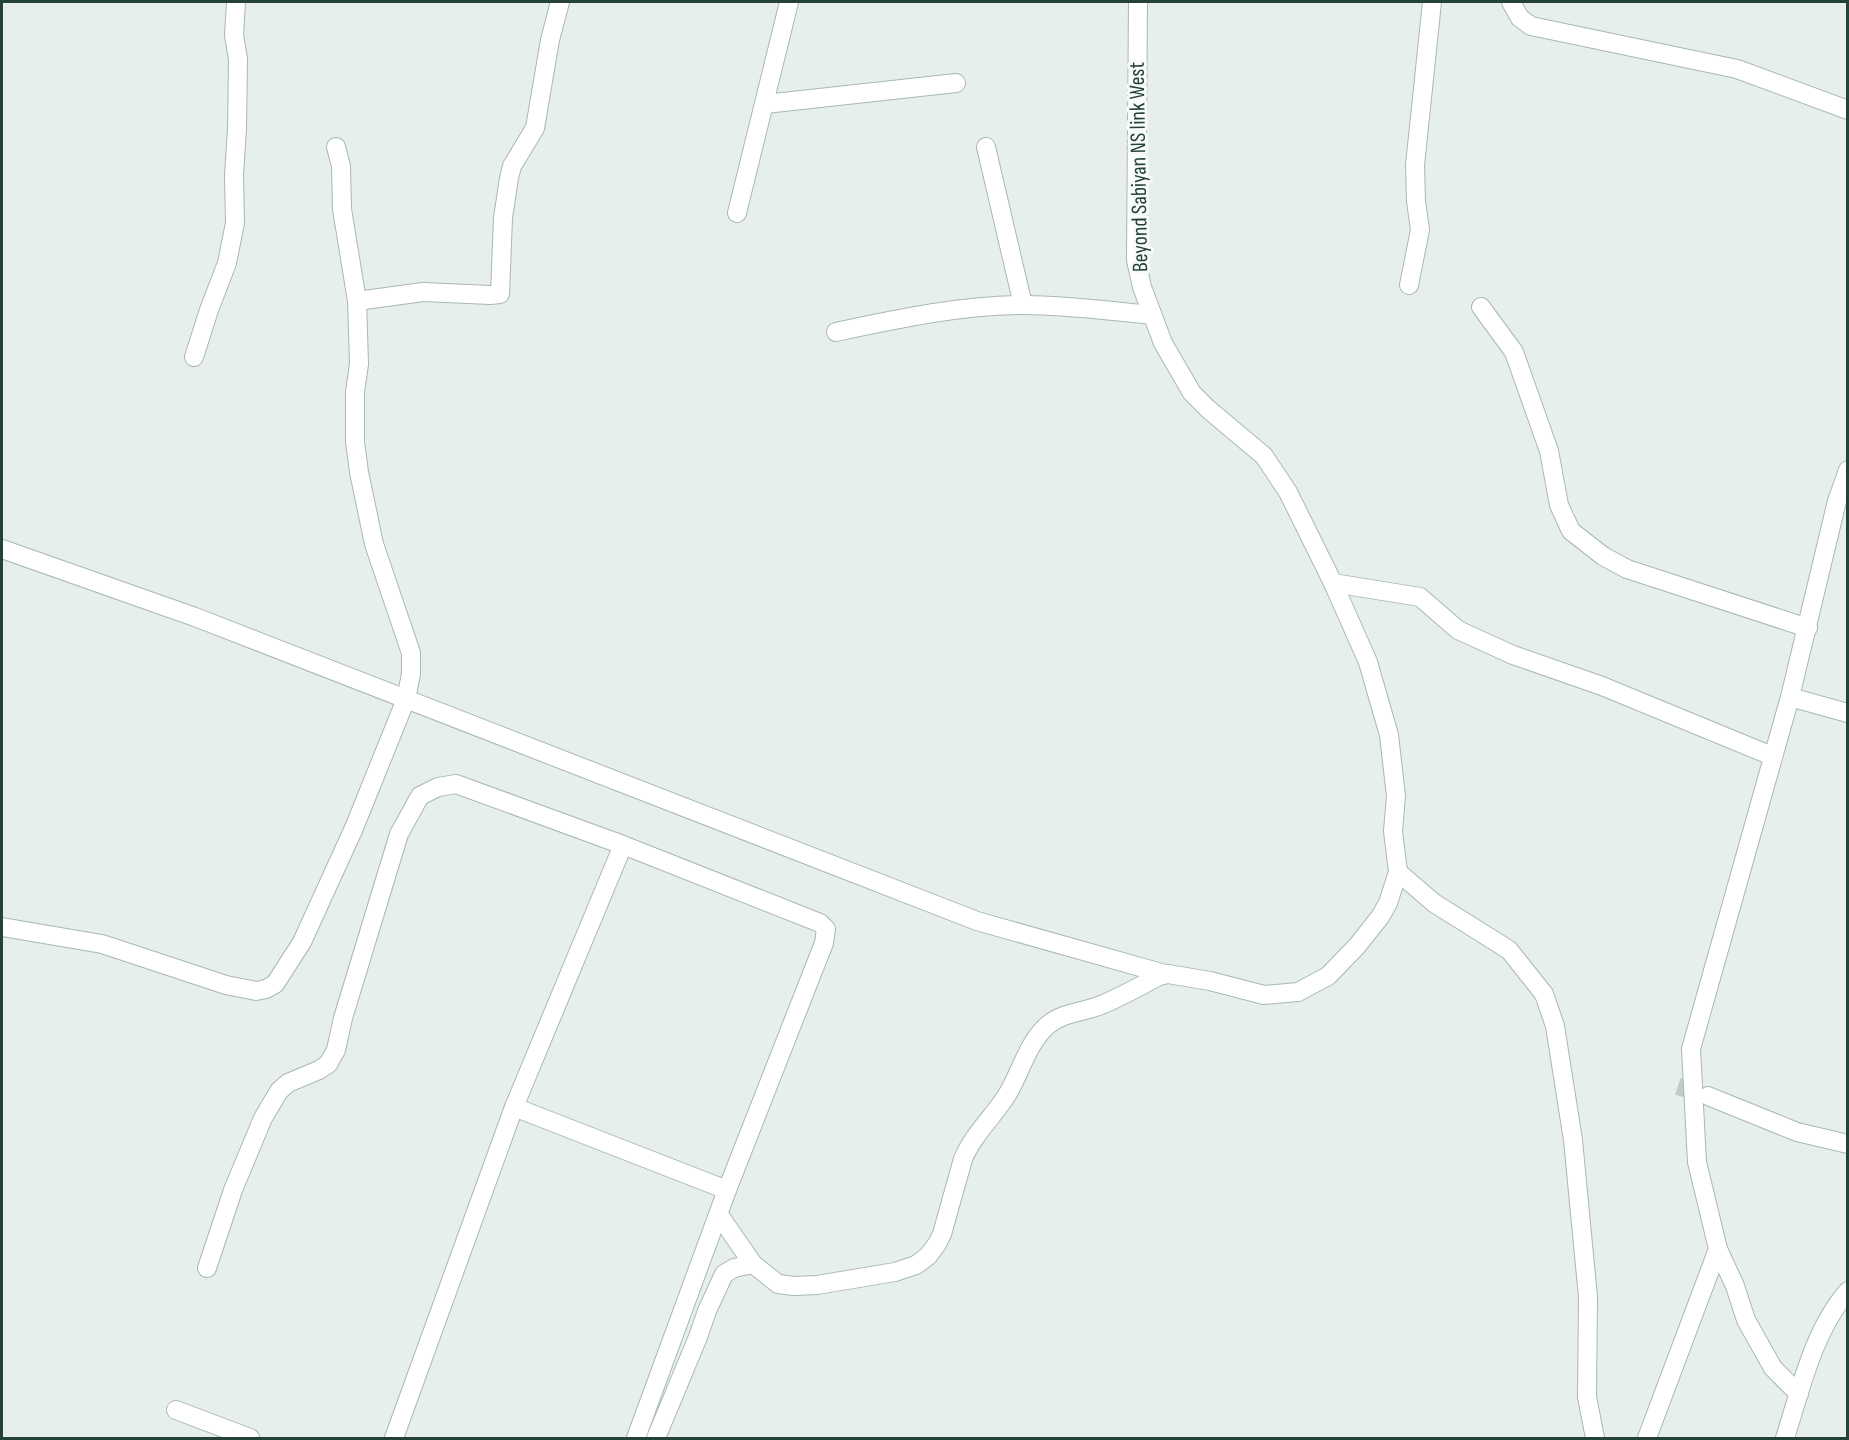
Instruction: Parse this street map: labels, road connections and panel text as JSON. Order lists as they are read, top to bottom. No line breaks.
{"streets":{"street":["Beyond Sabiyan NS link West"]}}
